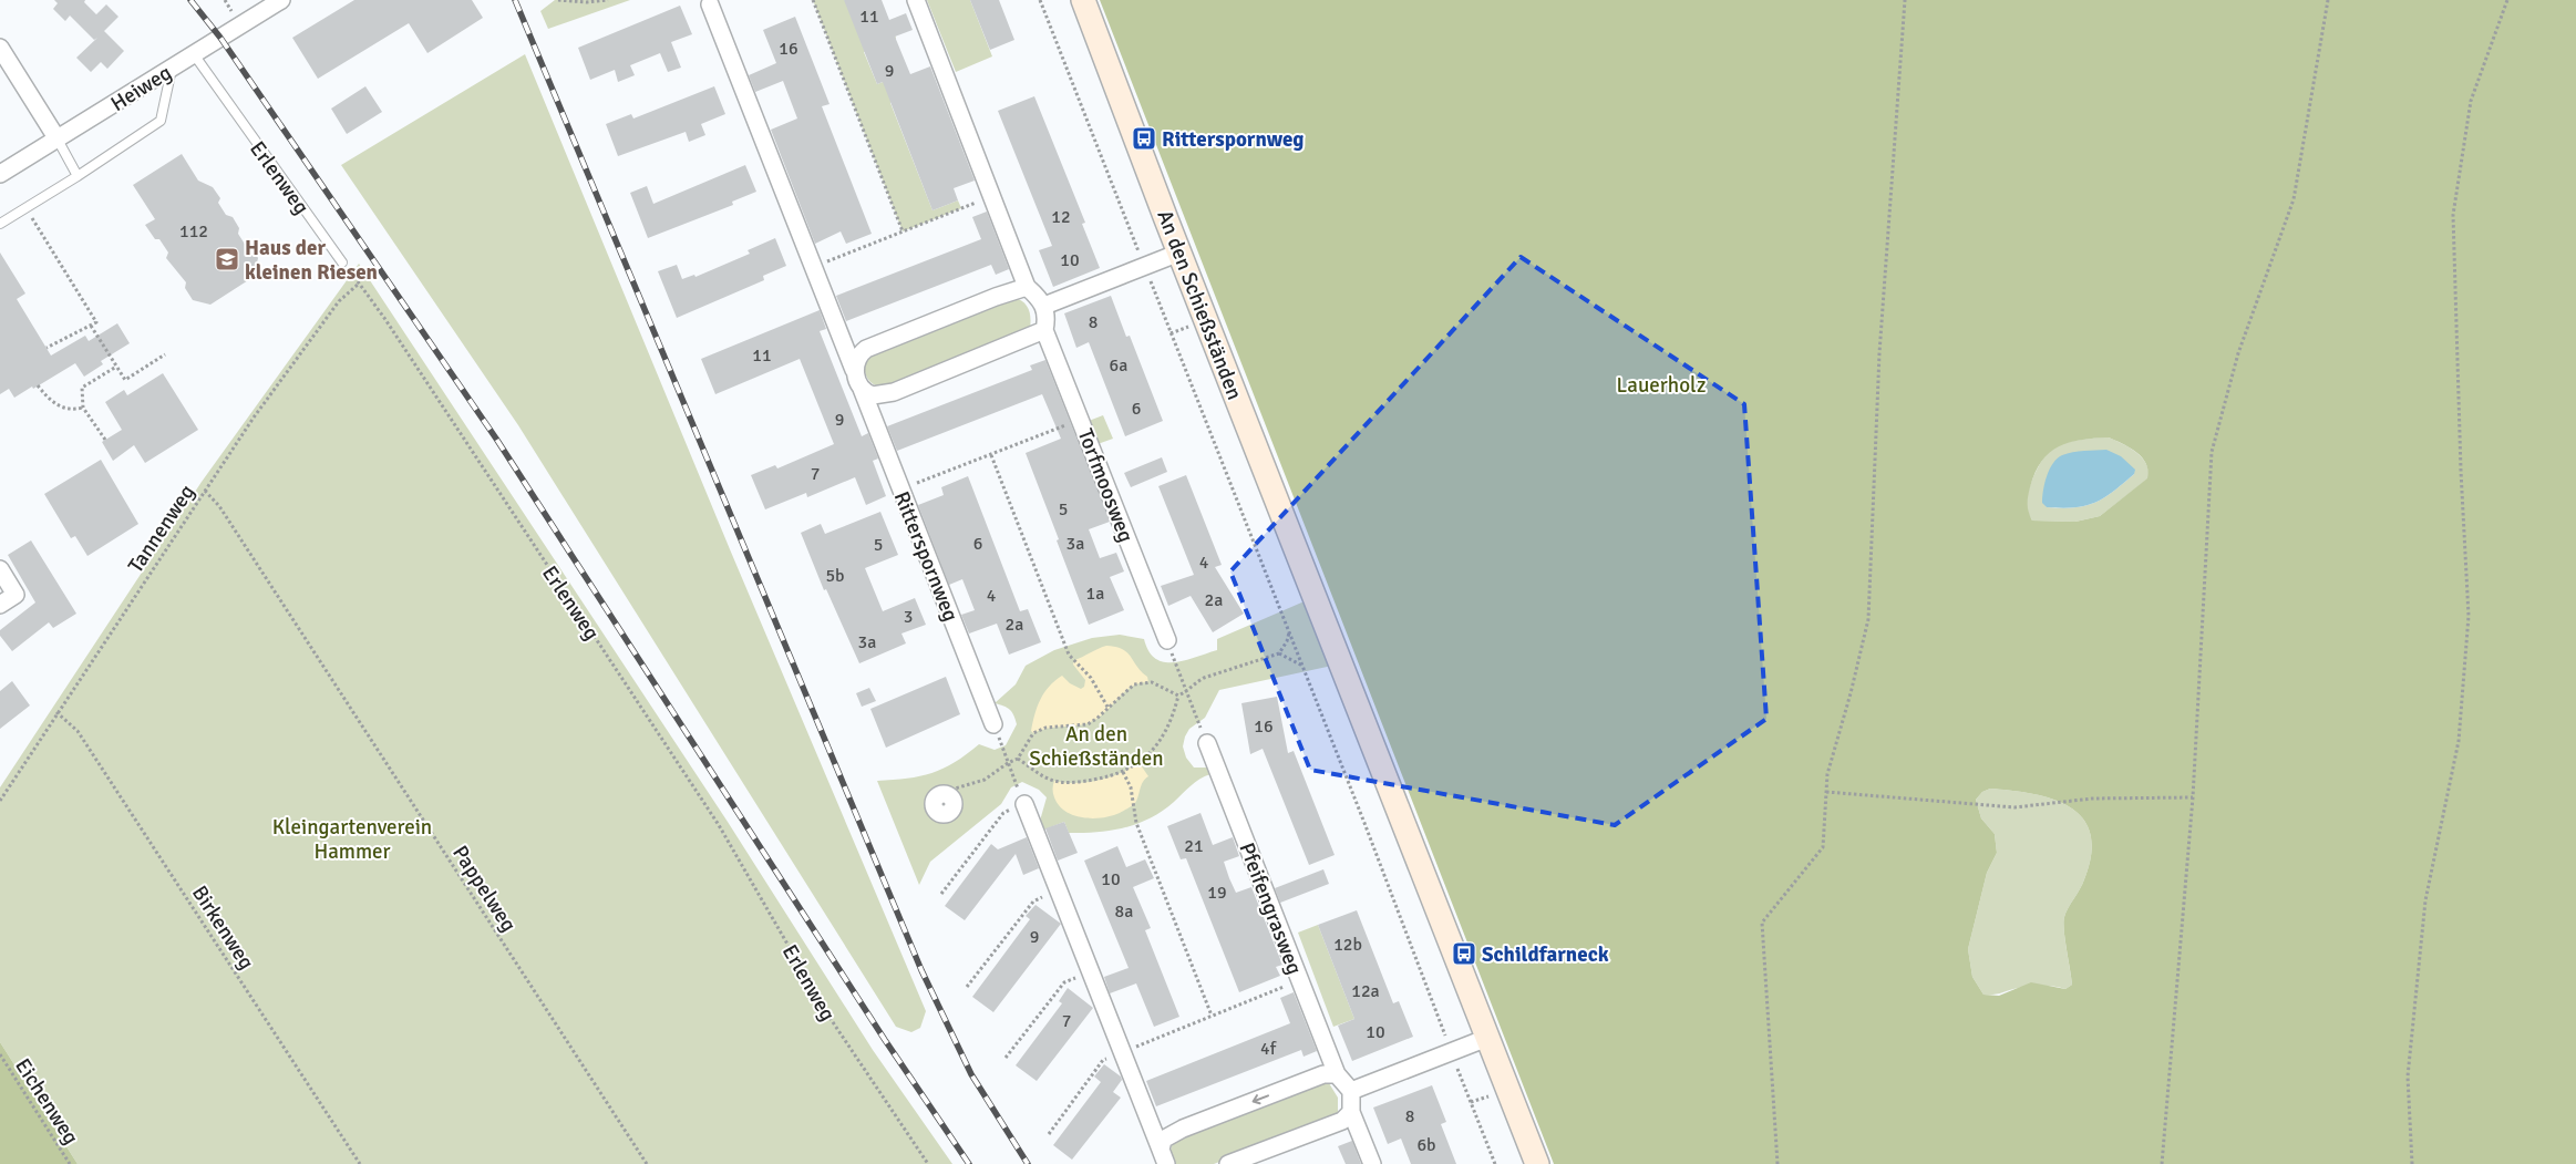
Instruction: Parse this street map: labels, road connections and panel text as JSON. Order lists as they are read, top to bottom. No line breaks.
{"streets":{"street":["Heiweg","An den Schießständen","Torfmoosweg","Ritterspornweg","Pfeifengrasweg"],"lane":["Erlenweg"],"path":["Tannenweg","Pappelweg","Birkenweg","Eichenweg"]},"crossings":[["Heiweg","Erlenweg"],["Erlenweg","Tannenweg"],["Tannenweg","Pappelweg"],["Tannenweg","Birkenweg"]],"parks":["Lauerholz","An den Schießständen","Kleingartenverein Hammer"],"places":{"bus stop":["Ritterspornweg","Schildfarneck"],"school or university":["Haus der kleinen Riesen"]},"house_numbers":["11","16","9","12","112","10","8","11","6a","6","9","7","5","6","3a","5","4","5b","1a","4","2a","3","2a","3a","16","21","10","19","8a","9","12b","12a","7","10","4f","8","6b"]}
